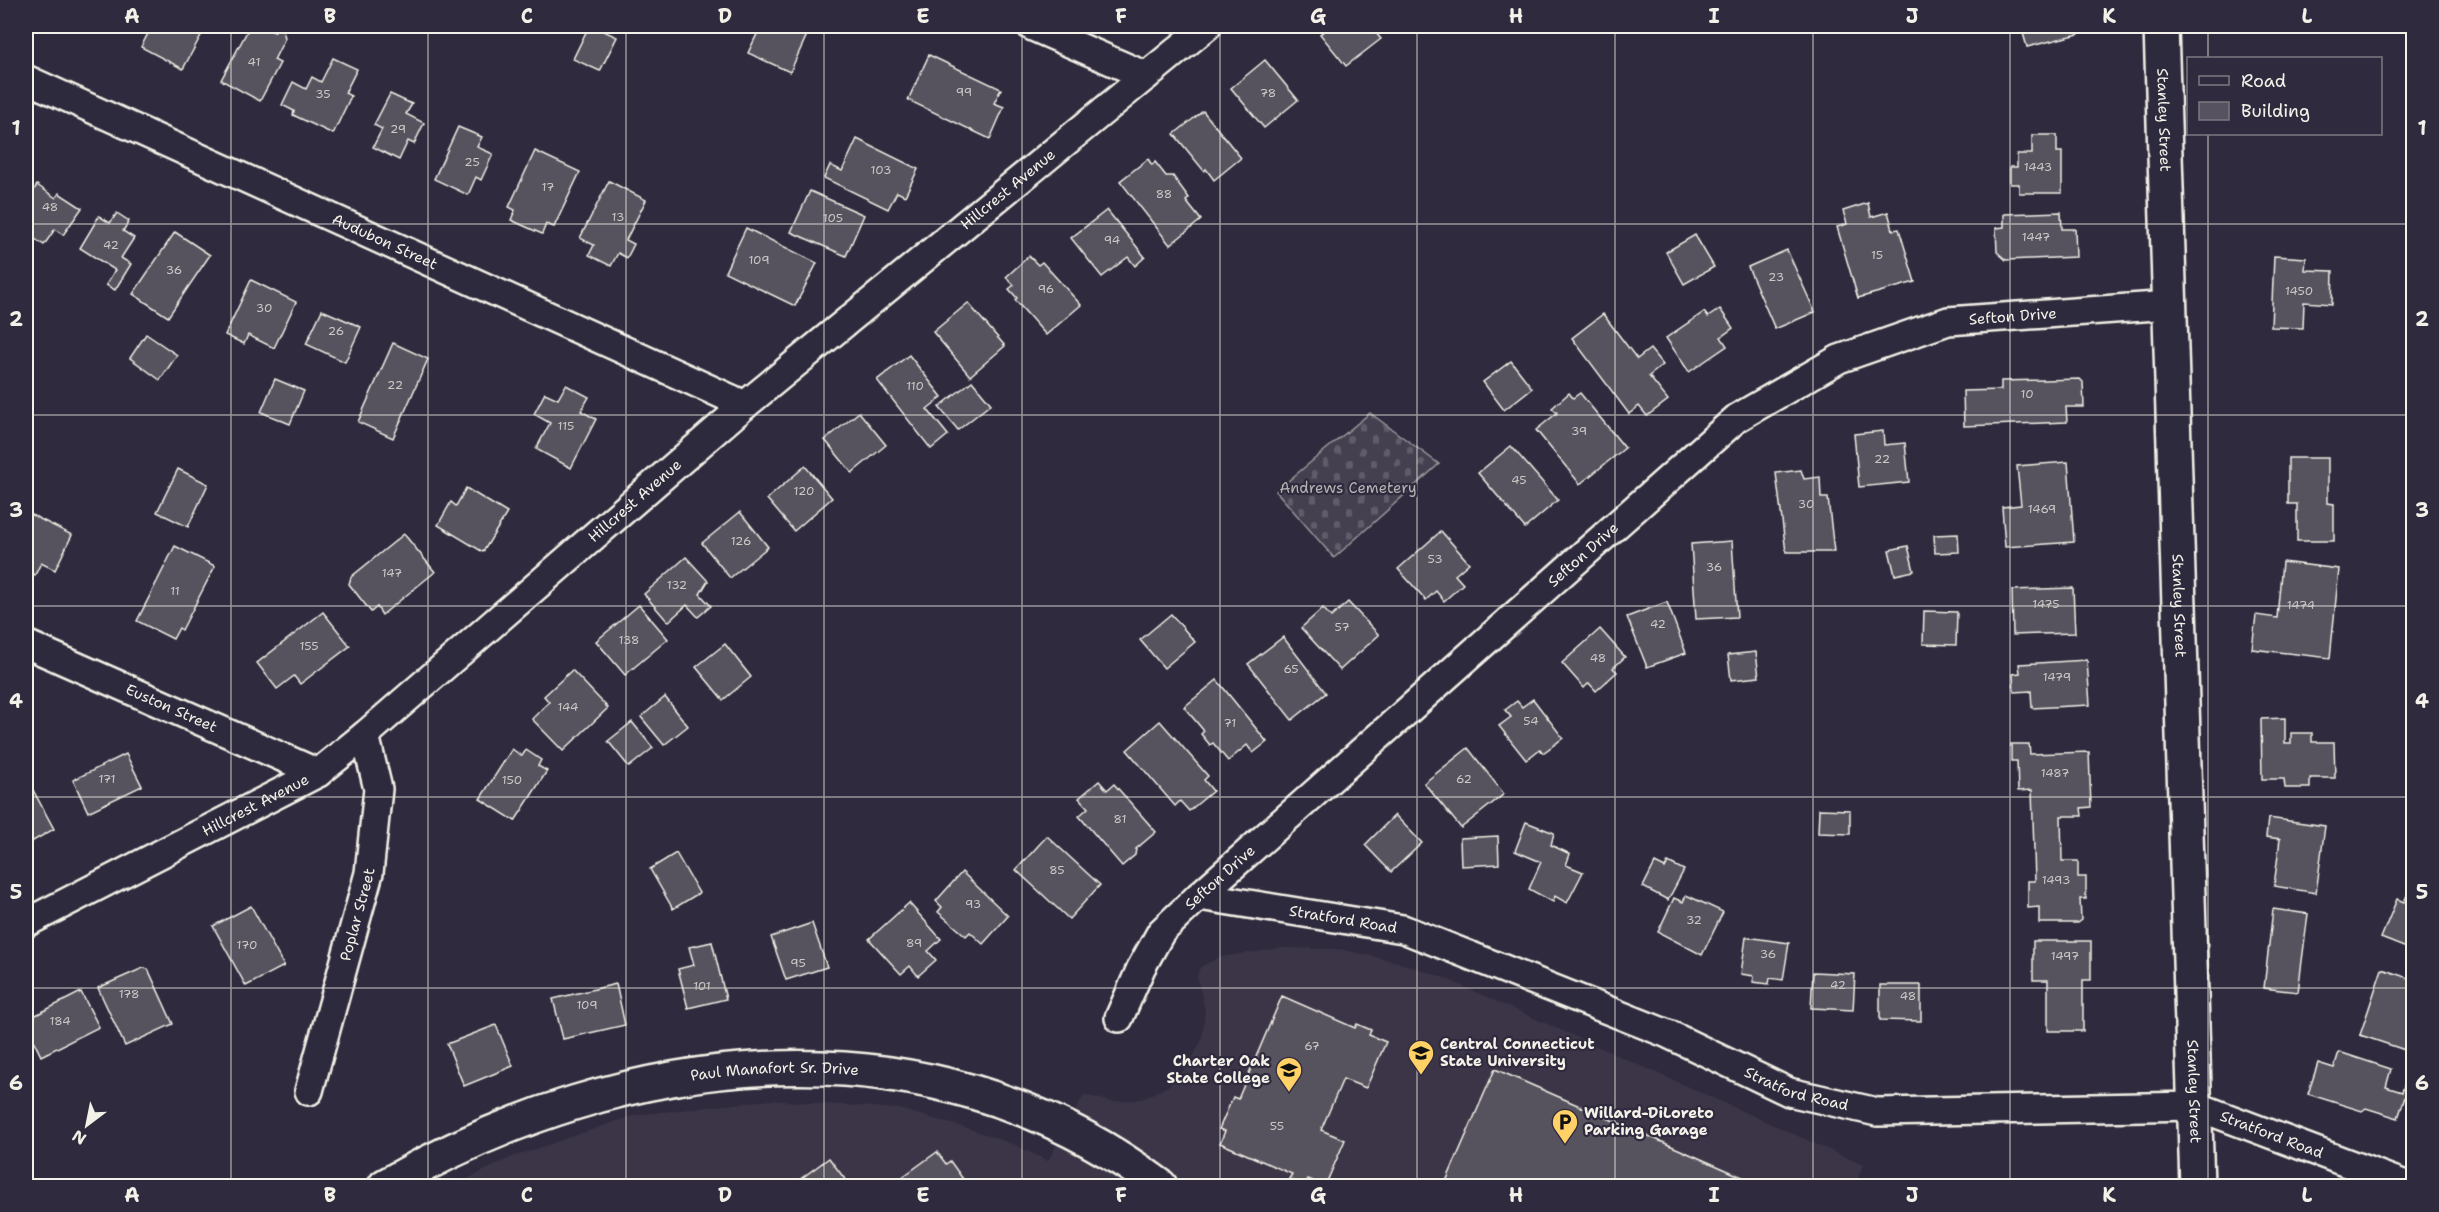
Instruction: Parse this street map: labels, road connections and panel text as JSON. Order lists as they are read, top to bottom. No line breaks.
{"streets":{"main road":["Stanley Street","Paul Manafort Sr. Drive"],"street":["Hillcrest Avenue","Audubon Street","Sefton Drive","Euston Street","Poplar Street","Stratford Road"]},"crossings":[["Stanley Street","Sefton Drive"],["Stanley Street","Stratford Road"],["Hillcrest Avenue","Audubon Street"],["Hillcrest Avenue","Euston Street"],["Hillcrest Avenue","Poplar Street"],["Sefton Drive","Stratford Road"]],"parks":["Andrews Cemetery"],"places":{"school or university":["Central Connecticut State University","Charter Oak State College"],"parking":["Willard-DiLoreto Parking Garage"]},"house_numbers":["41","99","78","35","29","25","1443","103","17","88","48","13","105","1447","94","42","15","109","36","23","96","1450","30","26","22","110","10","115","39","22","45","120","30","1469","126","53","36","147","132","11","1475","1474","42","57","138","155","48","65","1479","144","54","71","1487","171","62","150","81","85","1493","93","32","89","170","36","1497","95","42","101","178","48","109","184","67","55"],"legend":["Road","Building"],"north":"bottom left","grid":{"columns":["A","B","C","D","E","F","G","H","I","J","K","L"],"rows":["1","2","3","4","5","6"]}}
